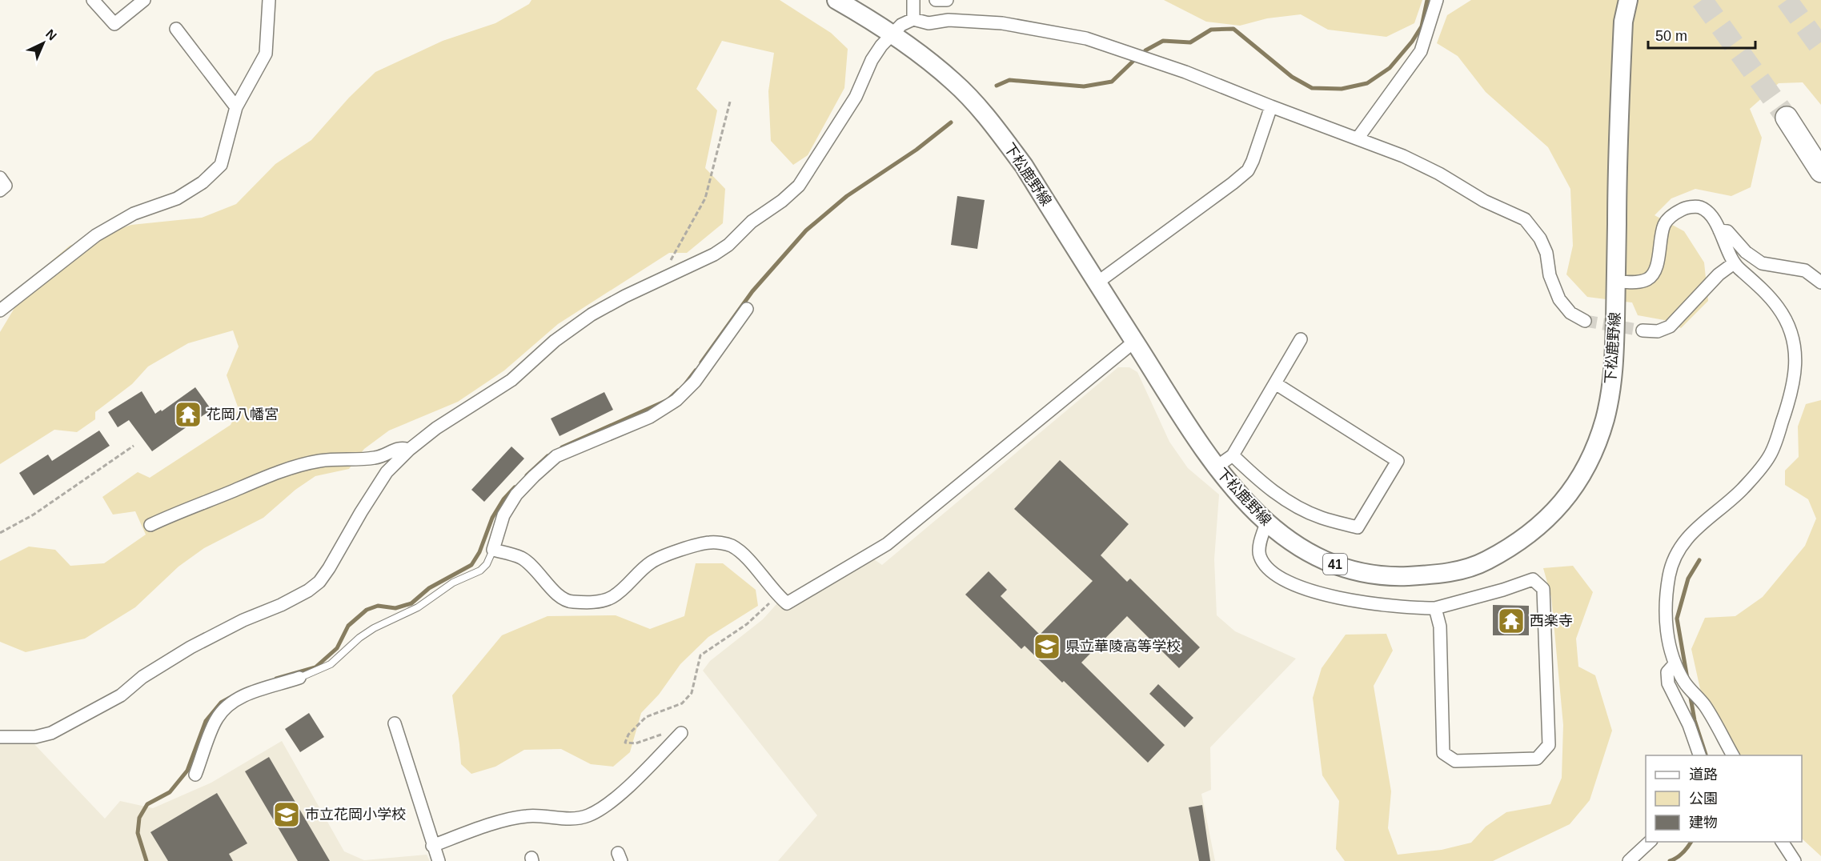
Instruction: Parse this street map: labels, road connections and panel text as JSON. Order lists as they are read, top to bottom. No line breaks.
{"streets":{"main road":["下松鹿野線","41"]},"places":{"temple":["花岡八幡宮","西楽寺"],"school or university":["県立華陵高等学校","市立花岡小学校"]},"legend":["道路","公園","建物"],"scale_bar":"50 m","north":"top right"}
